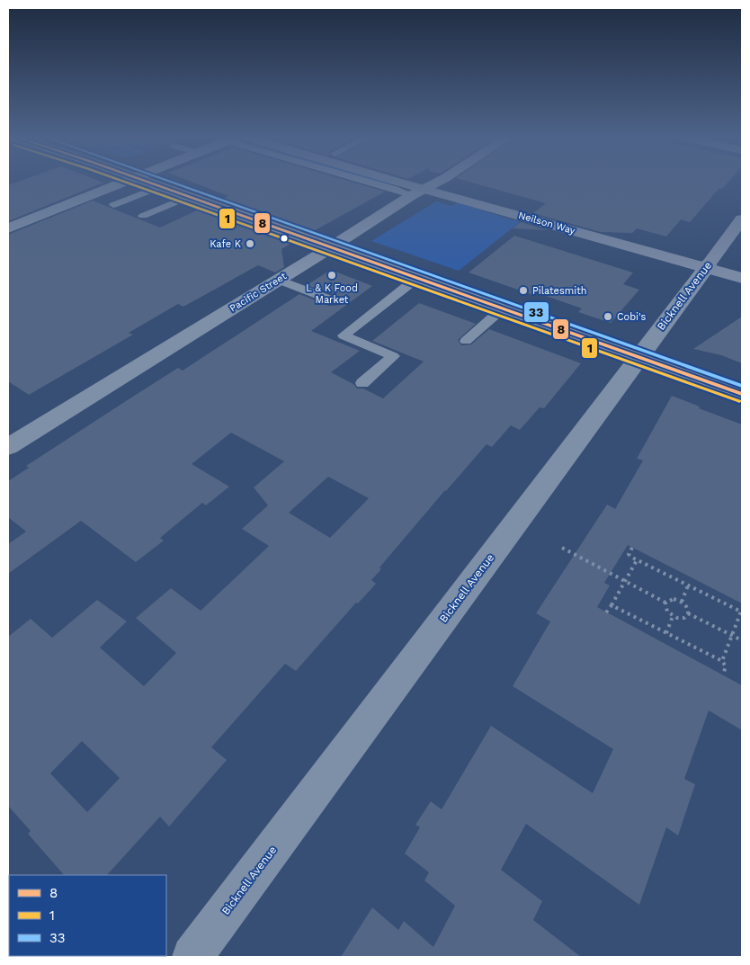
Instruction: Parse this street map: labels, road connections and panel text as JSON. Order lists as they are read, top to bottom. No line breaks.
{"streets":{"street":["Neilson Way","Pacific Street","Bicknell Avenue"]},"crossings":[["Neilson Way","Pacific Street"],["Neilson Way","Bicknell Avenue"]],"places":["Kafe K","L & K Food Market","Pilatesmith","Cobi's"],"lines":["transit line 8","transit line 1","transit line 33"],"legend":["8","1","33"]}
